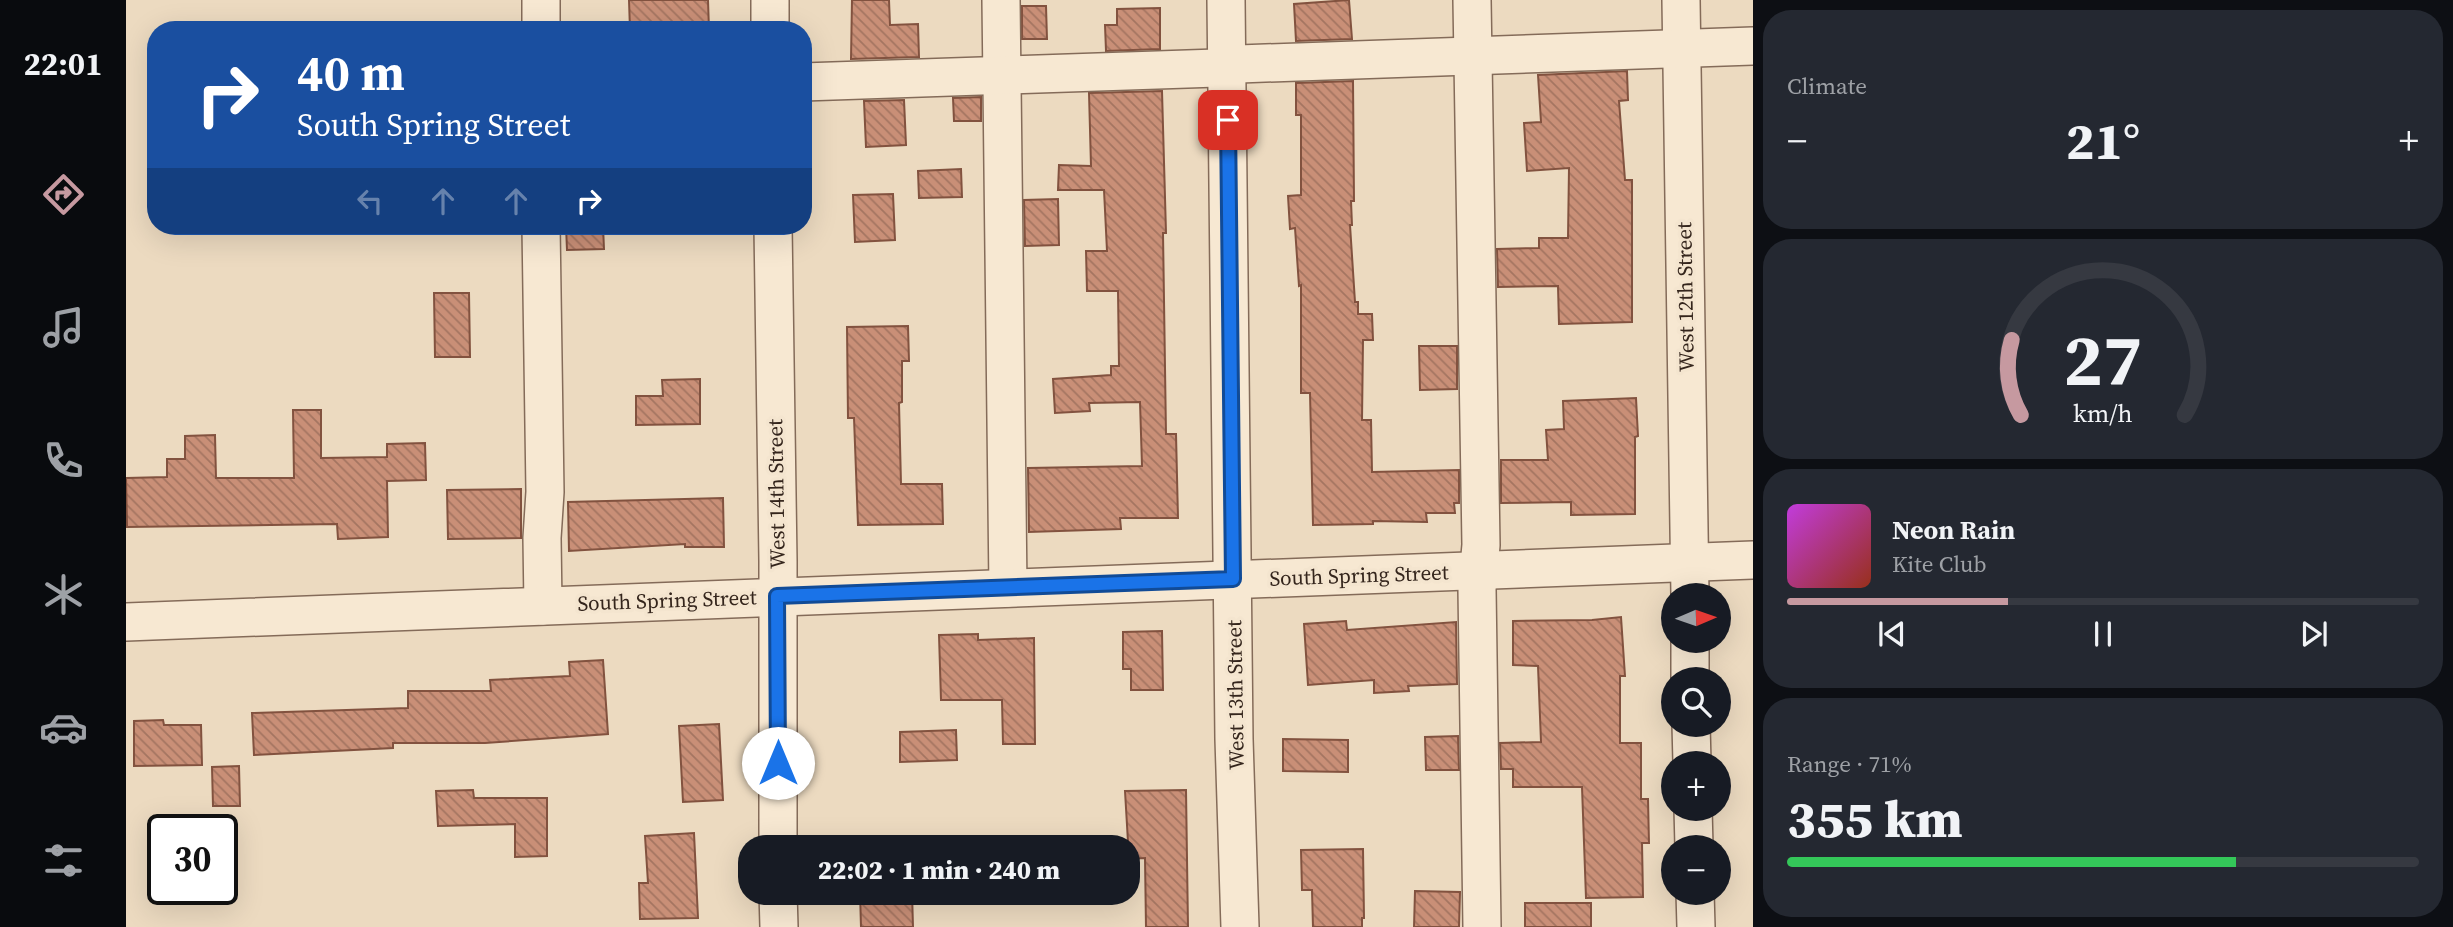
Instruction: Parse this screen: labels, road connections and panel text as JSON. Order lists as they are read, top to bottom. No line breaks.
{"streets":{"street":["West 12th Street","West 14th Street","South Spring Street","West 13th Street"]},"crossings":[["West 12th Street","South Spring Street"],["West 14th Street","South Spring Street"],["South Spring Street","West 13th Street"]],"north":"right","page":{"tabs":"22:01","tile":["Climate",["Range · 71%","355 km"]],"turn":["40 m","South Spring Street"],"heat":["−","21°","+"],"song":["Neon Rain","Kite Club"],"map_buttons":["+","−"],"limit":"30","trip":"22:02 · 1 min · 240 m","gauge":["27","km/h"]}}
